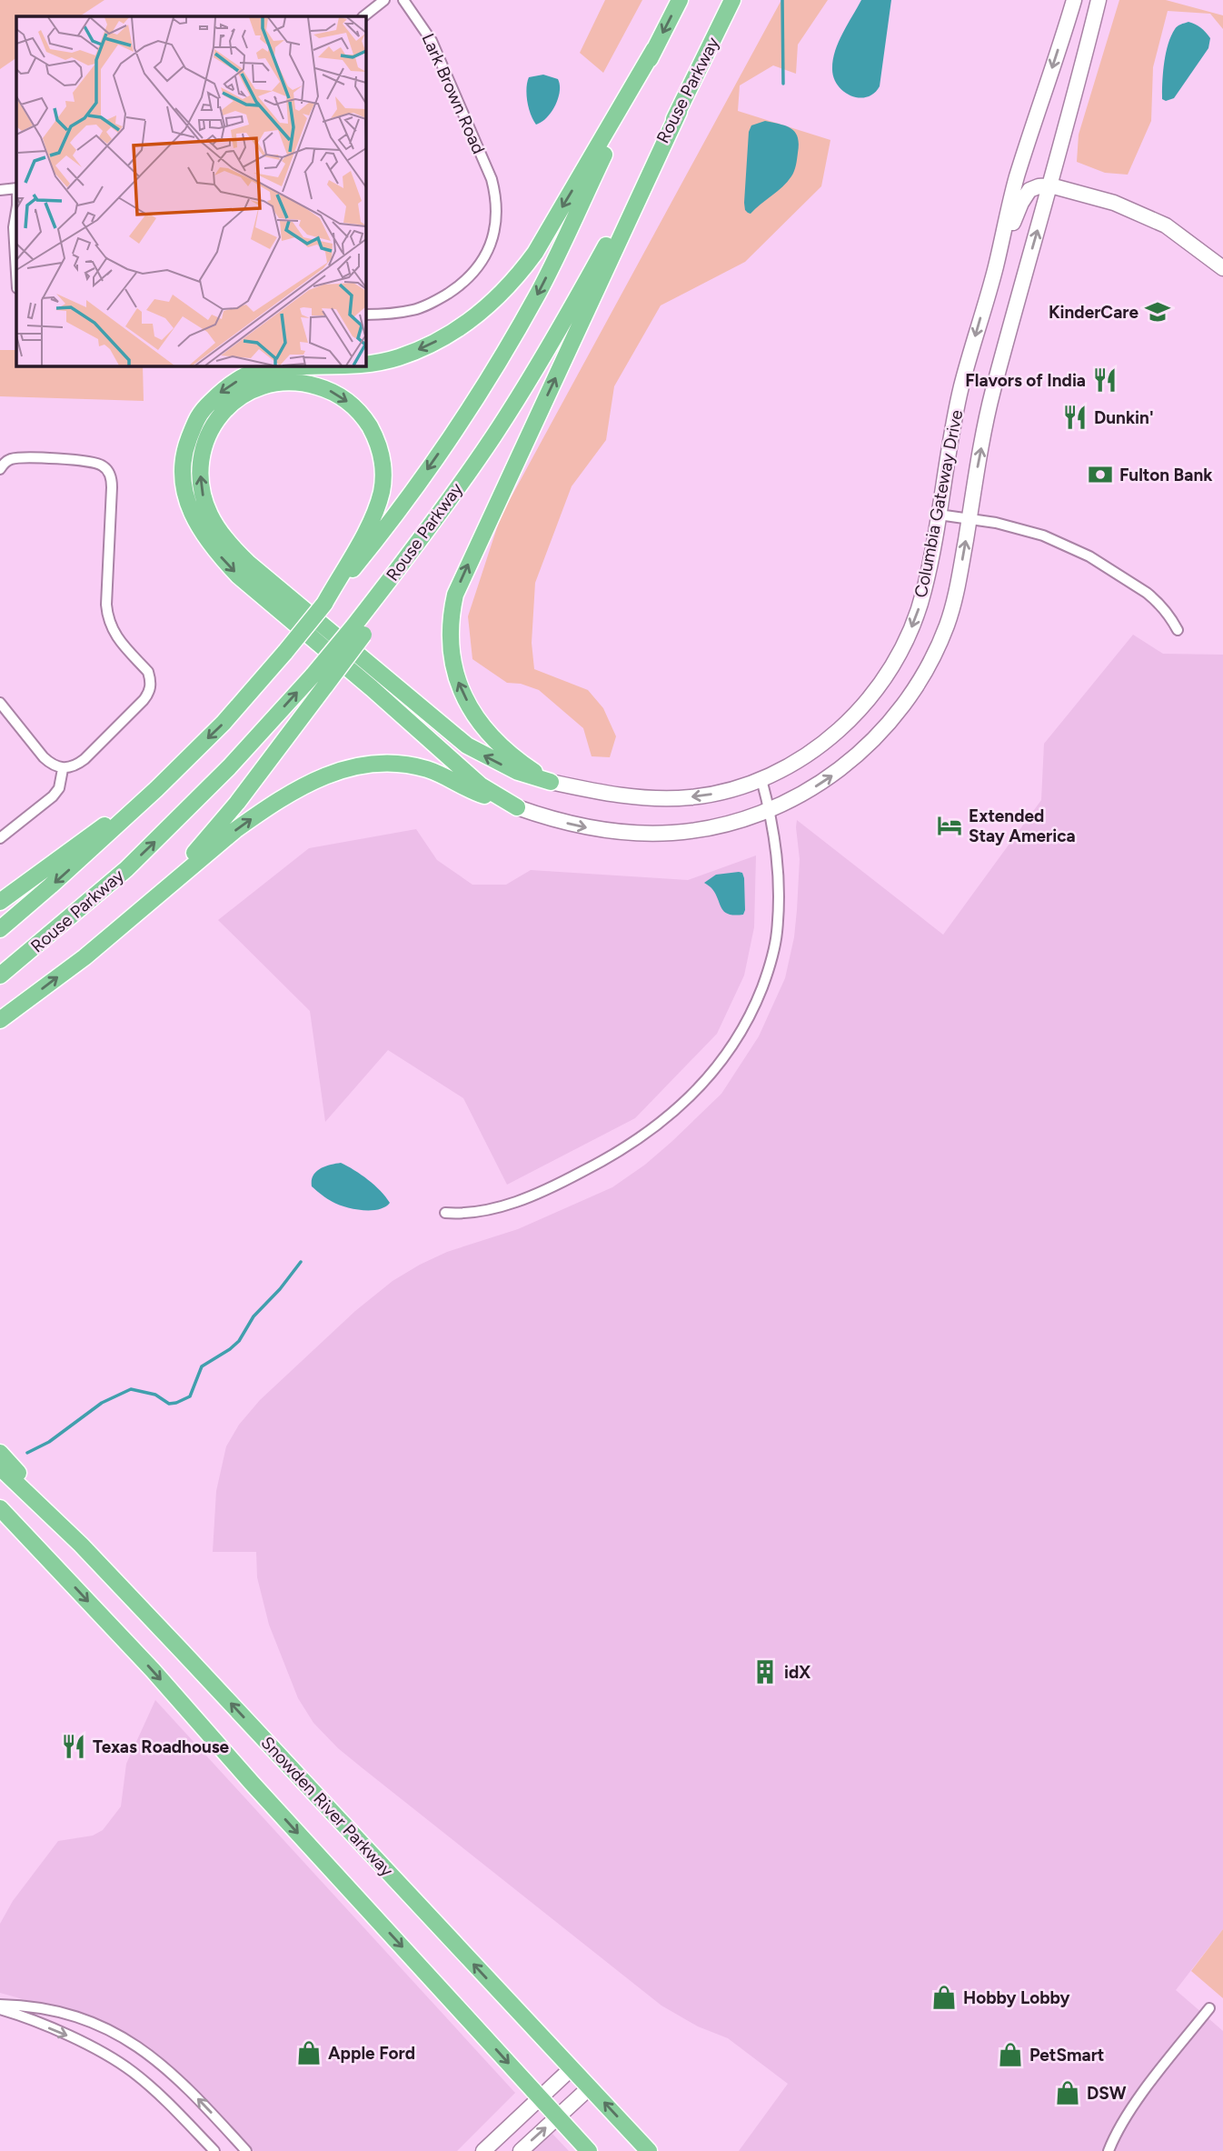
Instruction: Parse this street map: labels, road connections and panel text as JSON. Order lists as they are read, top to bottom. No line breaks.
{"streets":{"main road":["Rouse Parkway","Snowden River Parkway"],"street":["Lark Brown Road","Columbia Gateway Drive"]},"places":{"school or university":["KinderCare"],"restaurant":["Flavors of India","Dunkin'","Texas Roadhouse"],"bank":["Fulton Bank"],"hotel":["Extended Stay America"],"building":["idX"],"shop":["Hobby Lobby","Apple Ford","PetSmart","DSW"]}}
